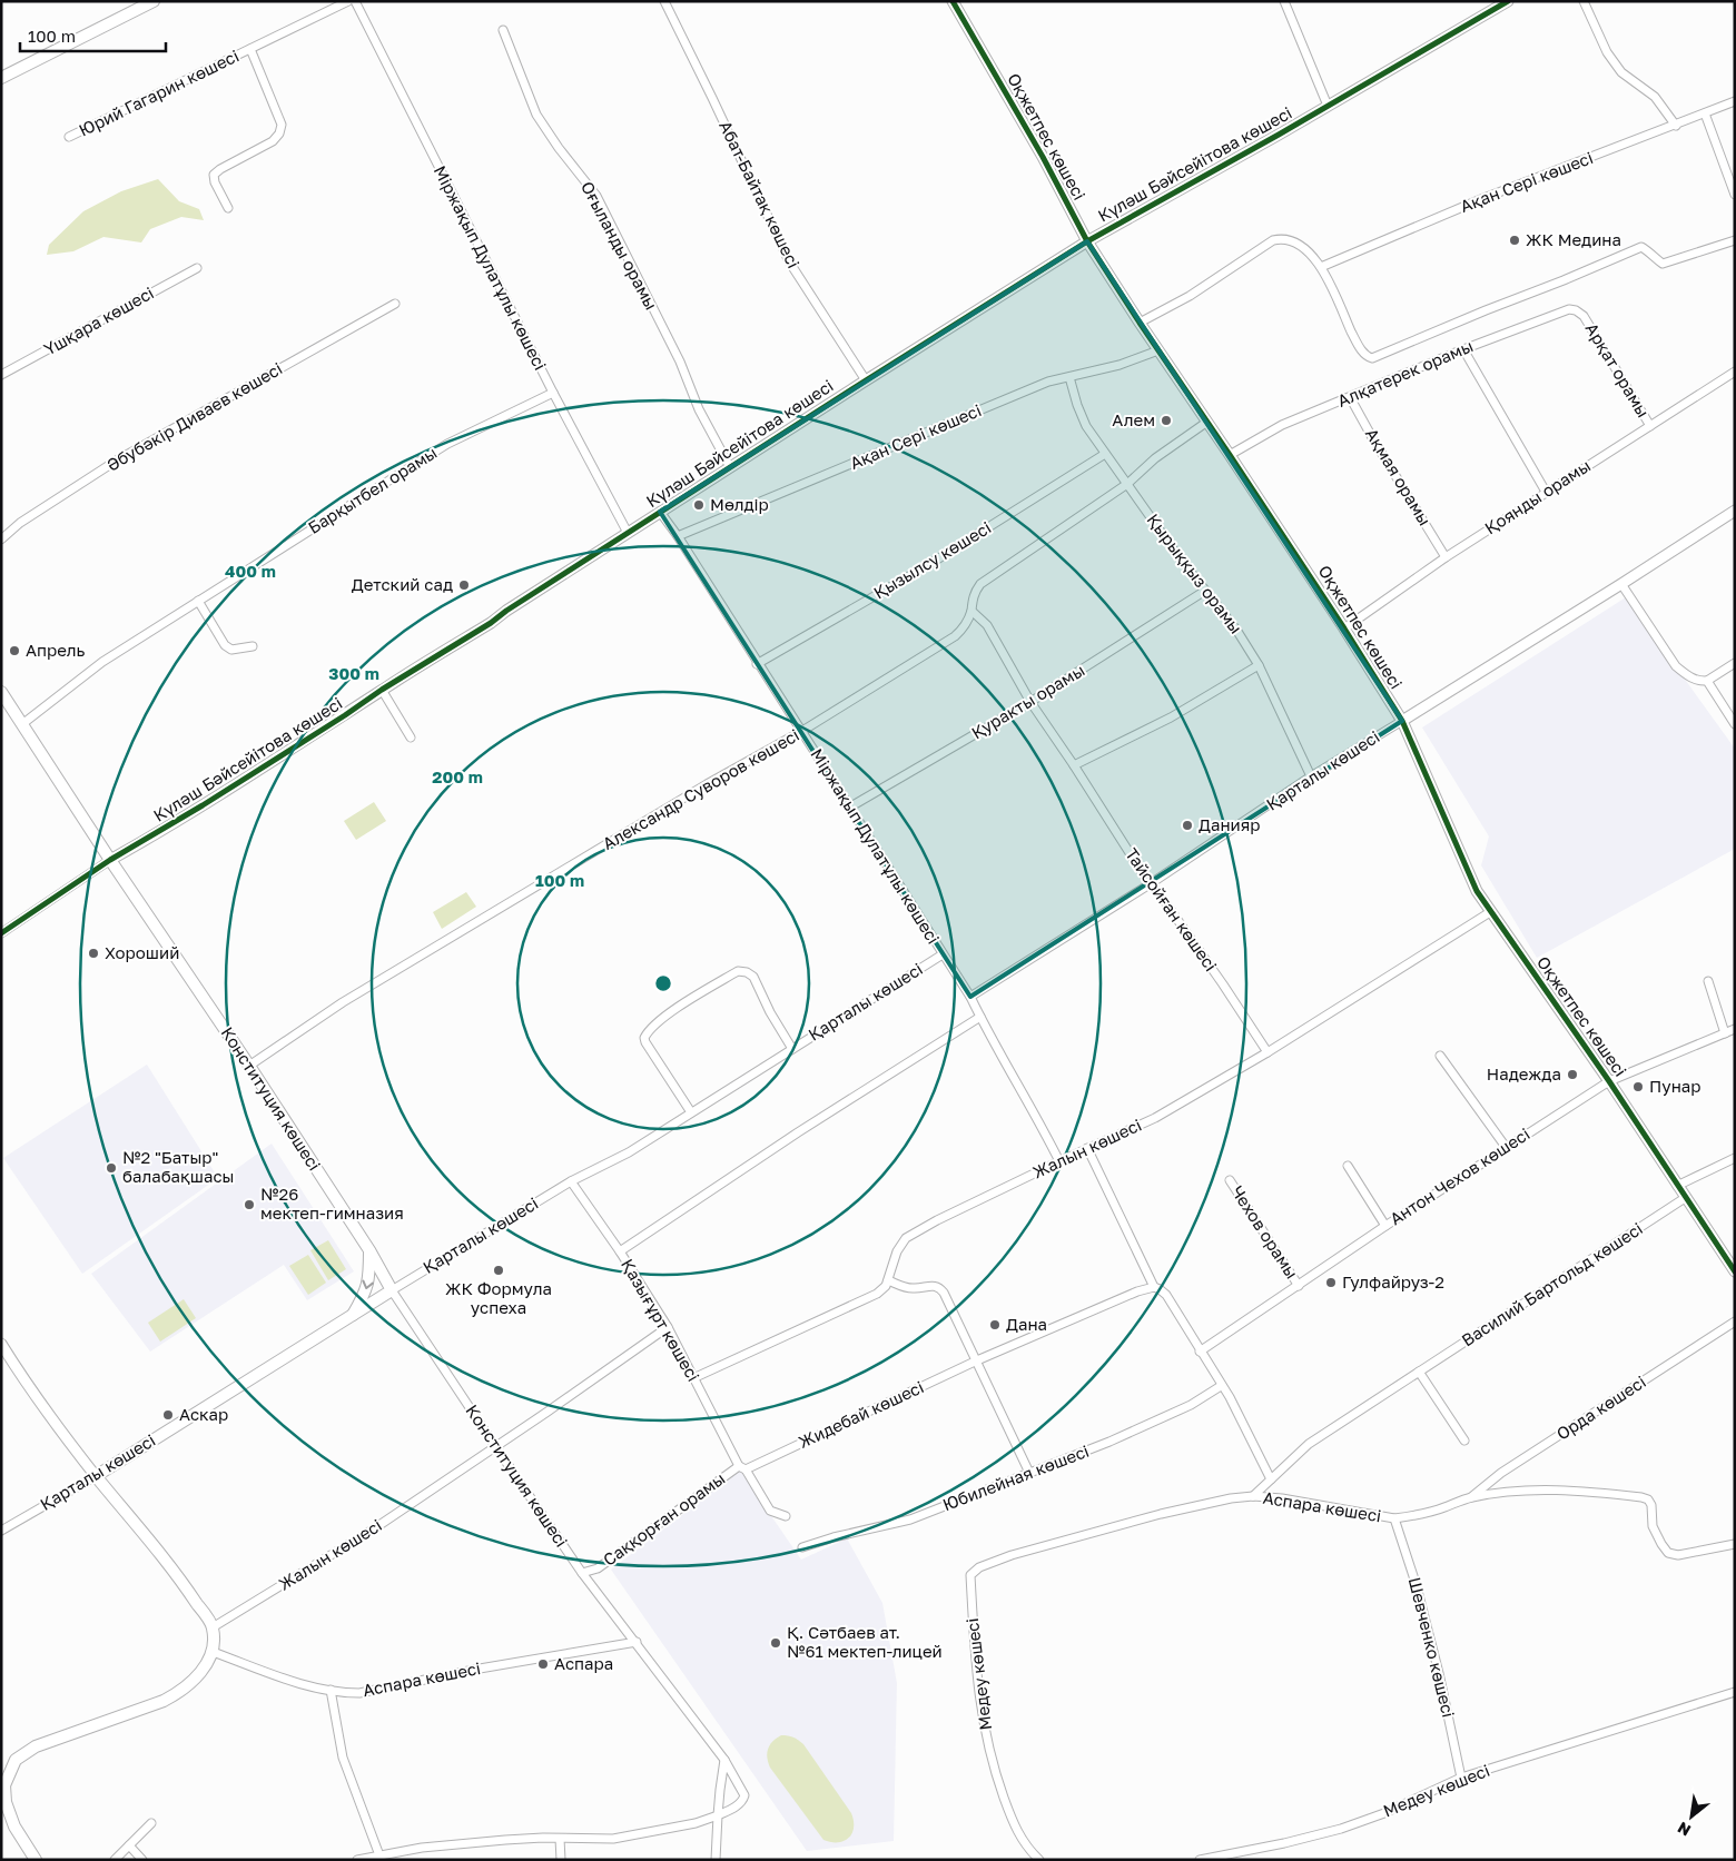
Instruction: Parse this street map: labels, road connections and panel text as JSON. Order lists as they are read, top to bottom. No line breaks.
{"streets":{"main road":["Қарталы көшесі","Конституция көшесі"],"street":["Юрий Гагарин көшесі","Оқжетпес көшесі","Күләш Бәйсейітова көшесі","Ақан Сері көшесі","Абат-Байтақ көшесі","Оғыланды орамы","Міржақып Дулатұлы көшесі","Үшқара көшесі","Арқат орамы","Алқатерек орамы","Әбубәкір Диваев көшесі","Ақмая орамы","Барқытбел орамы","Қоянды орамы","Қызылсу көшесі","Қырыққыз орамы","Қуракты орамы","Александр Суворов көшесі","Тайсойған көшесі","Жалын көшесі","Антон Чехов көшесі","Чехов орамы","Василий Бартольд көшесі","Қазығұрт көшесі","Орда көшесі","Жидебай көшесі","Юбилейная көшесі","Аспара көшесі","Саққорған орамы","Шевченко көшесі","Медеу көшесі"]},"crossings":[["Оқжетпес көшесі","Күләш Бәйсейітова көшесі"],["Оқжетпес көшесі","Ақан Сері көшесі"],["Оқжетпес көшесі","Алқатерек орамы"],["Оқжетпес көшесі","Қоянды орамы"],["Оқжетпес көшесі","Қарталы көшесі"],["Оқжетпес көшесі","Жалын көшесі"],["Оқжетпес көшесі","Антон Чехов көшесі"],["Оқжетпес көшесі","Василий Бартольд көшесі"],["Күләш Бәйсейітова көшесі","Абат-Байтақ көшесі"],["Күләш Бәйсейітова көшесі","Оғыланды орамы"],["Күләш Бәйсейітова көшесі","Міржақып Дулатұлы көшесі"],["Күләш Бәйсейітова көшесі","Конституция көшесі"],["Ақан Сері көшесі","Міржақып Дулатұлы көшесі"],["Ақан Сері көшесі","Қырыққыз орамы"],["Міржақып Дулатұлы көшесі","Барқытбел орамы"],["Міржақып Дулатұлы көшесі","Қызылсу көшесі"],["Міржақып Дулатұлы көшесі","Қуракты орамы"],["Міржақып Дулатұлы көшесі","Қарталы көшесі"],["Міржақып Дулатұлы көшесі","Александр Суворов көшесі"],["Міржақып Дулатұлы көшесі","Жалын көшесі"],["Арқат орамы","Алқатерек орамы"],["Арқат орамы","Қоянды орамы"],["Алқатерек орамы","Ақмая орамы"],["Ақмая орамы","Қоянды орамы"],["Барқытбел орамы","Конституция көшесі"],["Қызылсу көшесі","Қырыққыз орамы"],["Қырыққыз орамы","Қуракты орамы"],["Қырыққыз орамы","Қарталы көшесі"],["Қуракты орамы","Тайсойған көшесі"],["Қарталы көшесі","Тайсойған көшесі"],["Қарталы көшесі","Конституция көшесі"],["Қарталы көшесі","Қазығұрт көшесі"],["Александр Суворов көшесі","Тайсойған көшесі"],["Александр Суворов көшесі","Конституция көшесі"],["Тайсойған көшесі","Жалын көшесі"],["Конституция көшесі","Жалын көшесі"],["Конституция көшесі","Аспара көшесі"],["Конституция көшесі","Саққорған орамы"],["Жалын көшесі","Қазығұрт көшесі"],["Антон Чехов көшесі","Чехов орамы"],["Қазығұрт көшесі","Жидебай көшесі"],["Қазығұрт көшесі","Саққорған орамы"],["Орда көшесі","Аспара көшесі"],["Жидебай көшесі","Саққорған орамы"],["Аспара көшесі","Шевченко көшесі"],["Аспара көшесі","Медеу көшесі"],["Шевченко көшесі","Медеу көшесі"]],"places":["ЖК Медина","Алем","Мөлдiр","Детский сад","Апрель","Данияр","Хороший","Надежда","Пунар","№2 \"Батыр\" балабақшасы","№26 мектеп-гимназия","ЖК Формула успеха","Гулфайруз-2","Дана","Аскар","Қ. Сәтбаев ат. №61 мектеп-лицей","Аспара"],"scale_bar":"100 m","north":"bottom left","rings":["400 m","300 m","200 m","100 m"]}
